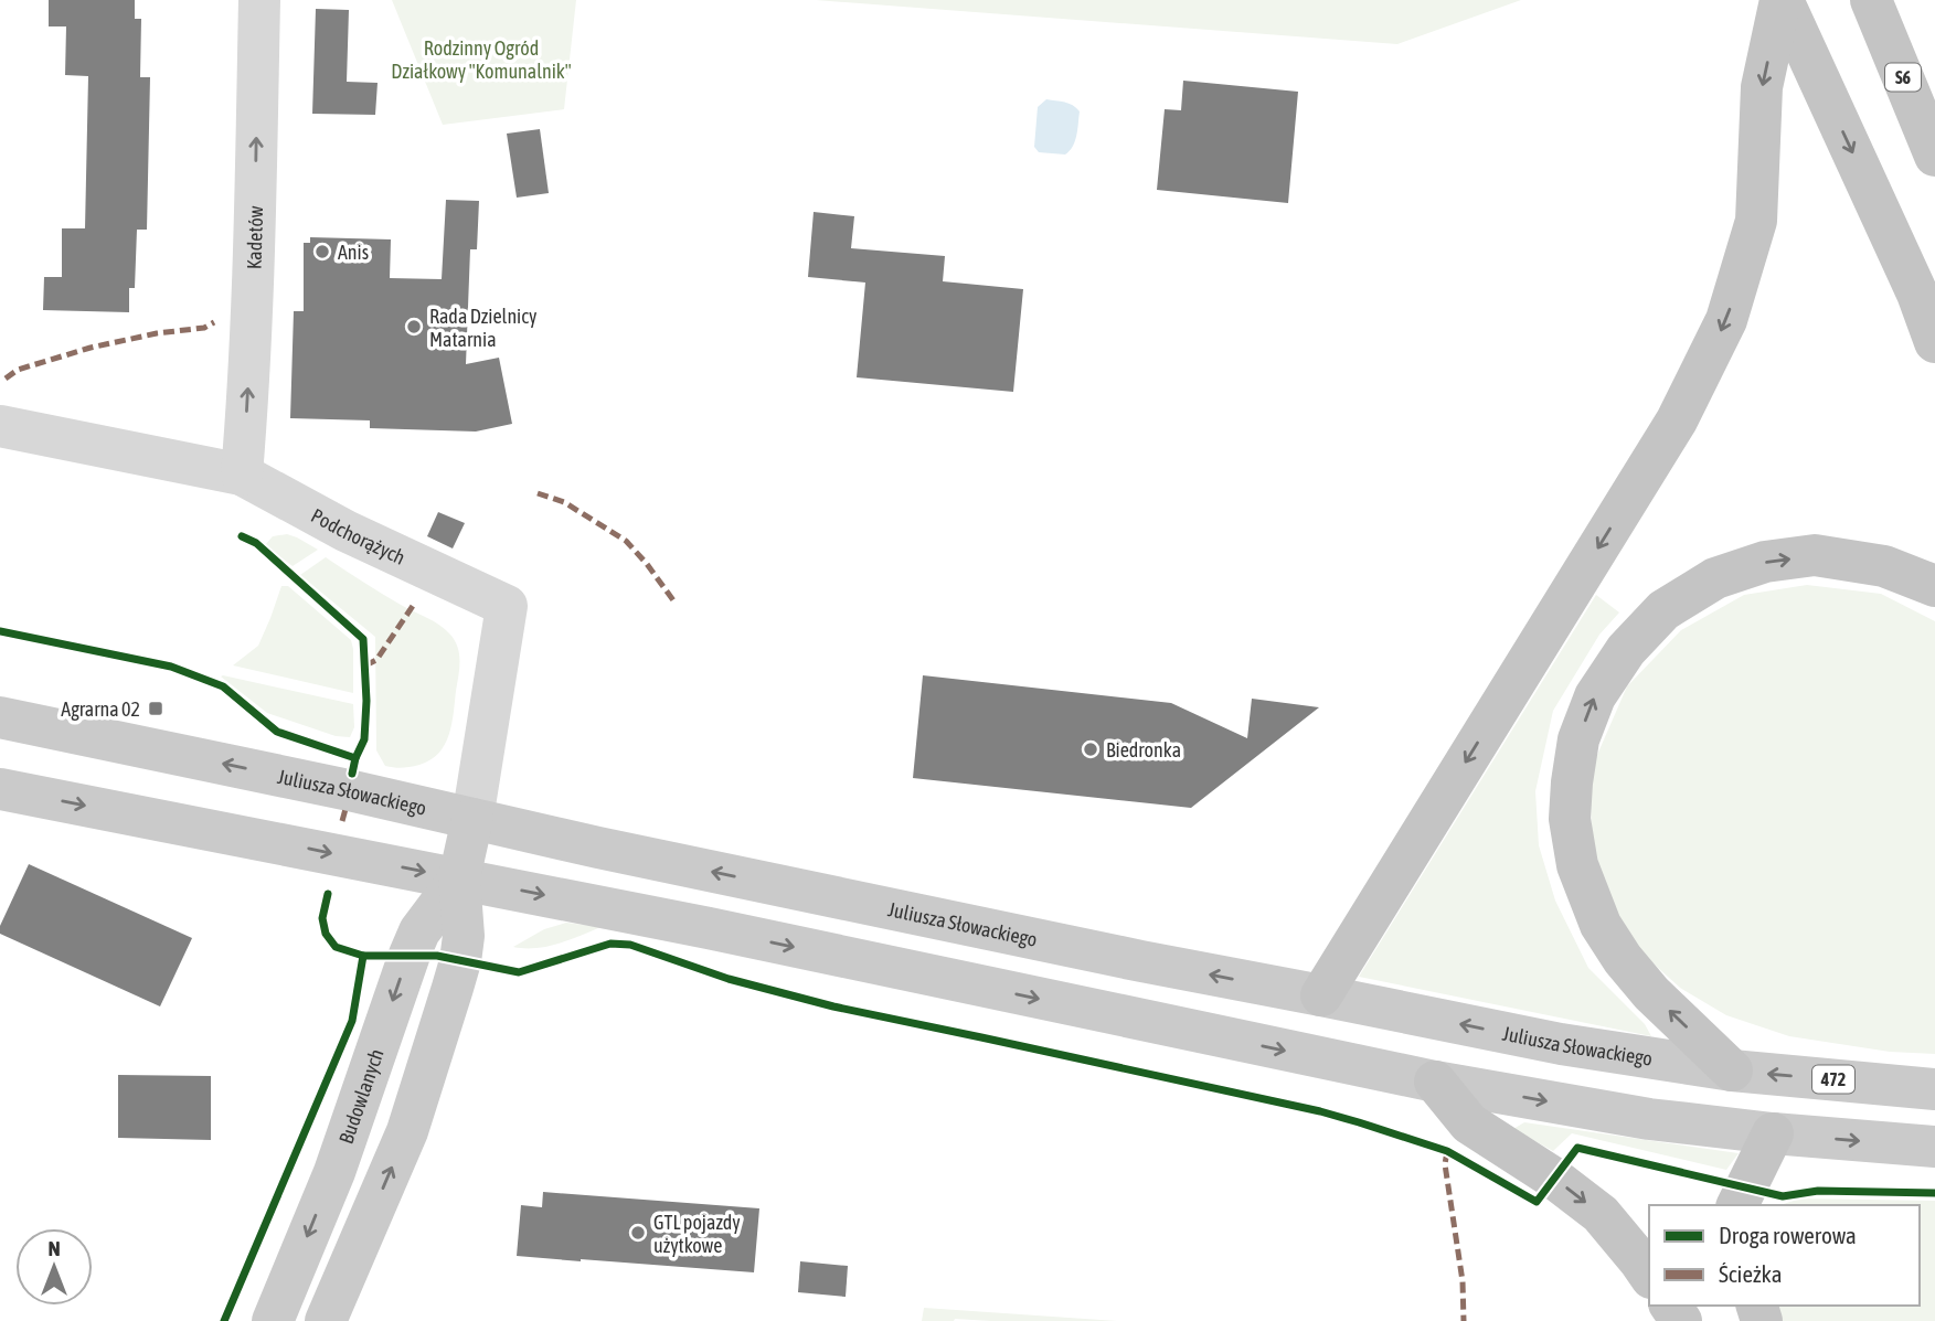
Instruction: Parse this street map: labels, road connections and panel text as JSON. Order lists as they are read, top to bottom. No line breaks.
{"streets":{"highway":["S6"],"main road":["Juliusza Słowackiego","472","Budowlanych"],"street":["Kadetów","Podchorążych"]},"crossings":[["Kadetów","Podchorążych"],["Podchorążych","Juliusza Słowackiego"],["Podchorążych","Budowlanych"],["Juliusza Słowackiego","Budowlanych"]],"one_way":["Kadetów"],"parks":["Rodzinny Ogród Działkowy \"Komunalnik\""],"places":{"other":["Anis","Rada Dzielnicy Matarnia","Biedronka","GTL pojazdy użytkowe"],"transit":["Agrarna 02"]},"legend":["Droga rowerowa","Ścieżka"],"north":"top"}
